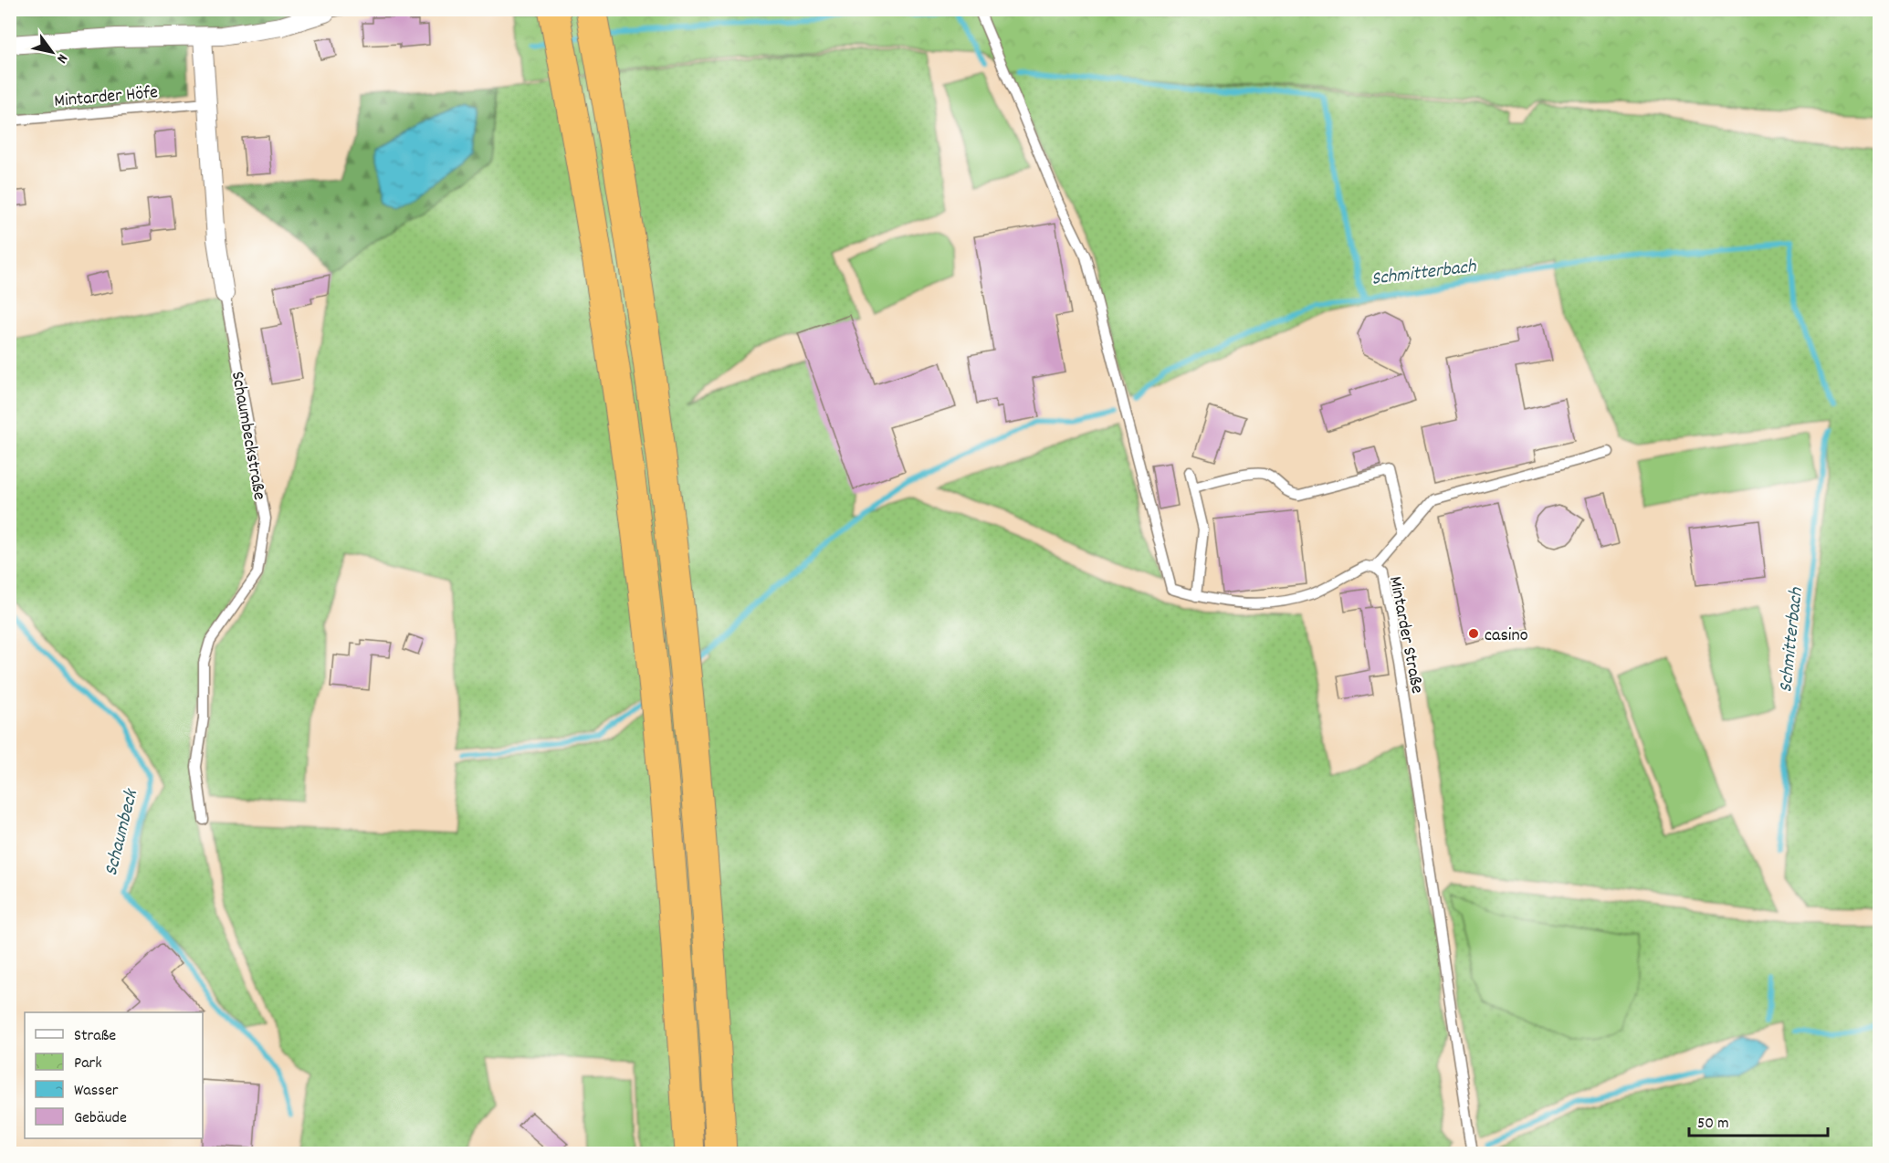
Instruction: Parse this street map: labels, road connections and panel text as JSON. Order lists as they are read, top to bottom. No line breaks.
{"streets":{"street":["Schaumbeckstraße"],"lane":["Mintarder Höfe","Mintarder Straße"]},"crossings":[["Mintarder Höfe","Schaumbeckstraße"]],"water":["Schmitterbach","Schaumbeck"],"places":["casino"],"legend":["Straße","Park","Wasser","Gebäude"],"scale_bar":"50 m","north":"bottom right"}
